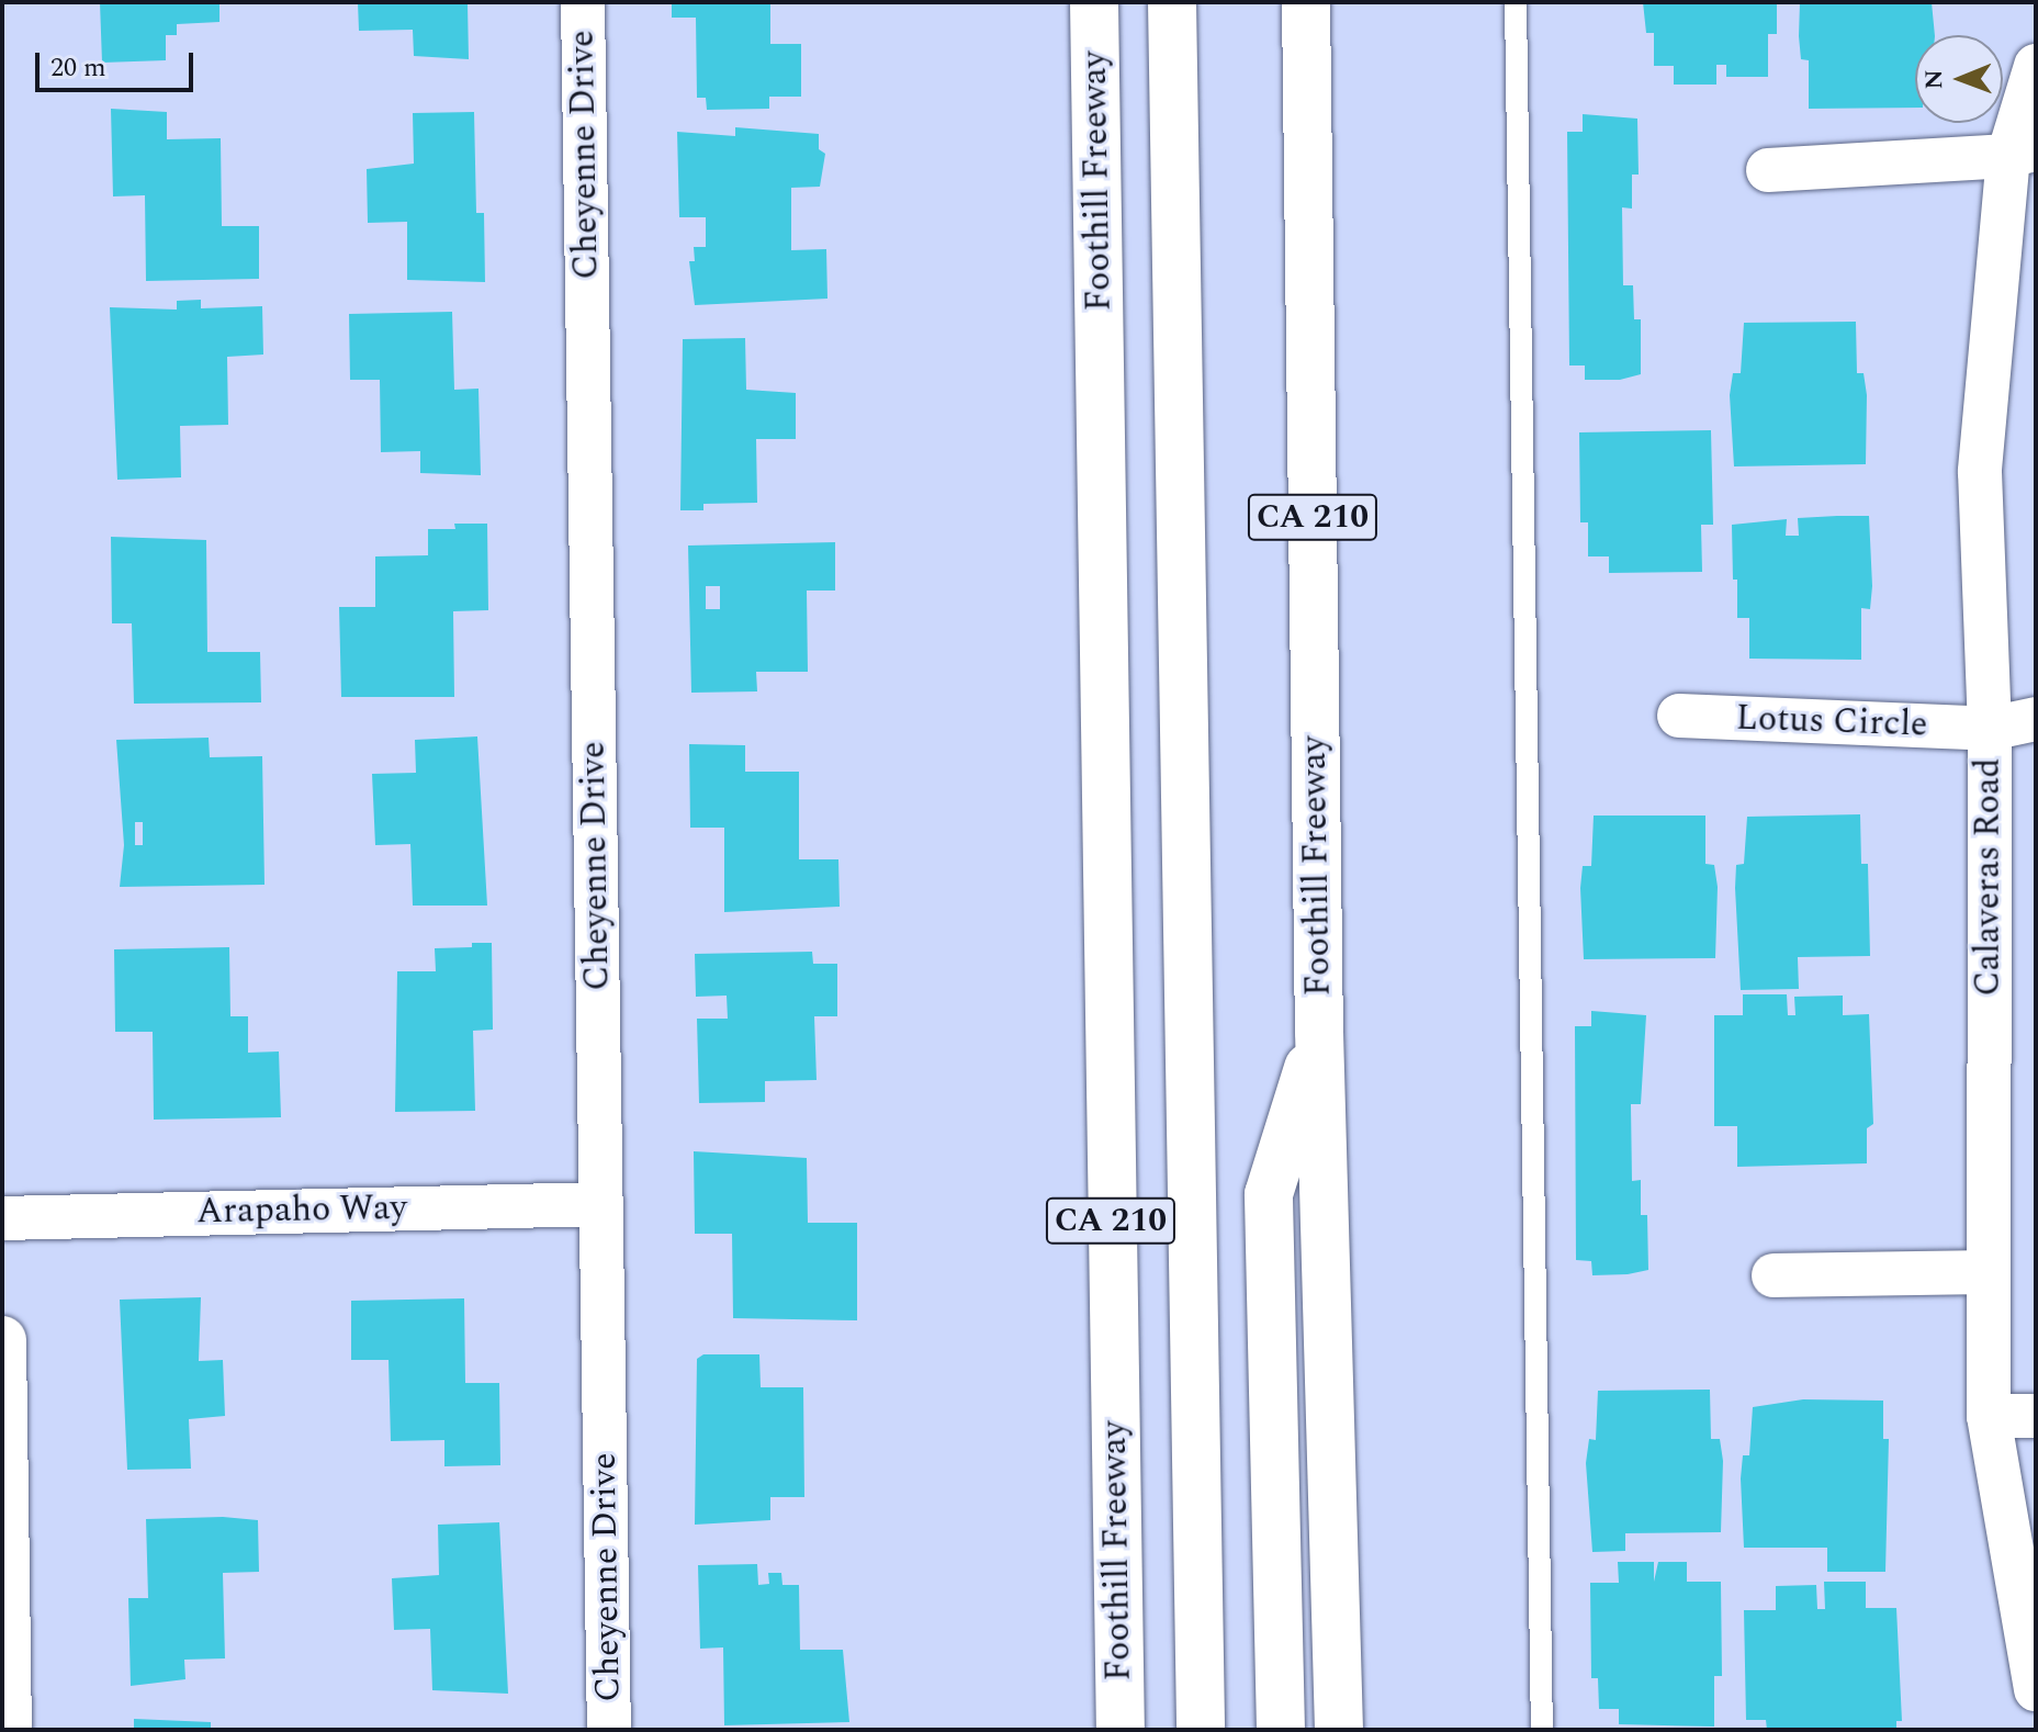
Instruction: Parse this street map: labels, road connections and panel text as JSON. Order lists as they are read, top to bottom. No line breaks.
{"streets":{"main road":["Foothill Freeway","CA 210"],"street":["Cheyenne Drive","Lotus Circle","Calaveras Road","Arapaho Way"]},"crossings":[["Cheyenne Drive","Arapaho Way"],["Lotus Circle","Calaveras Road"]],"scale_bar":"20 m","north":"left"}
